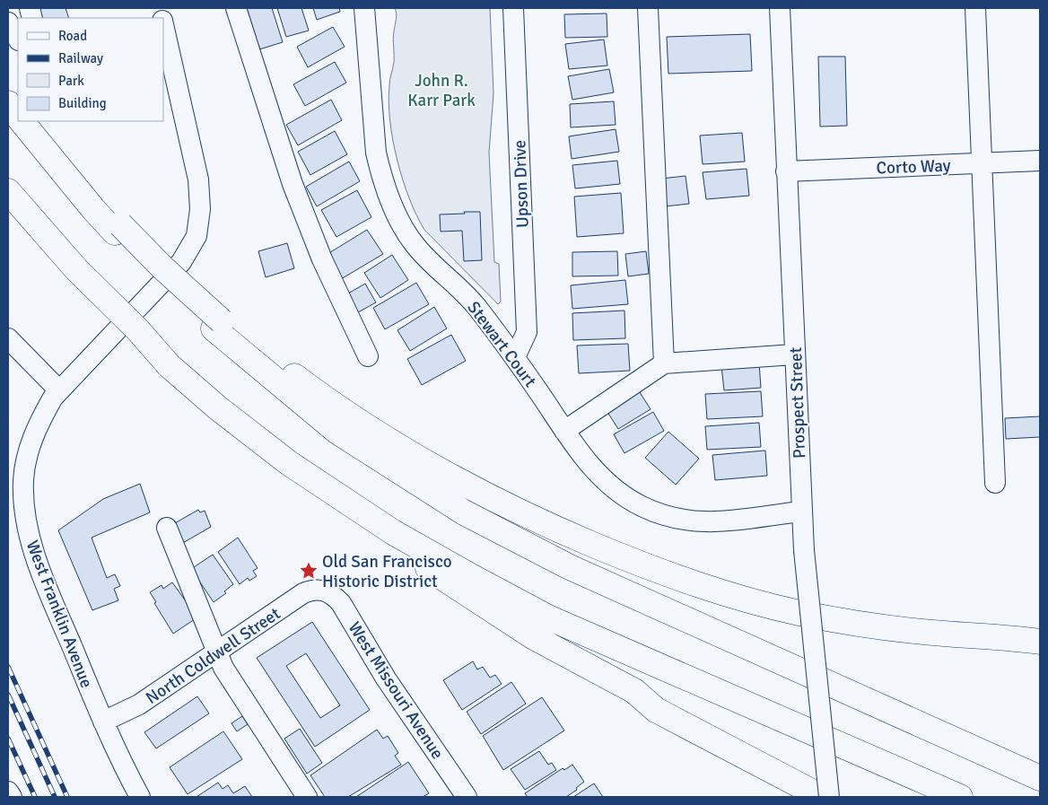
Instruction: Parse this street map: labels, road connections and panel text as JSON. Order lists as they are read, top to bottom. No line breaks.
{"streets":{"street":["Corto Way","Upson Drive","Stewart Court","Prospect Street","West Franklin Avenue","North Coldwell Street","West Missouri Avenue"]},"crossings":[["Corto Way","Prospect Street"],["Upson Drive","Stewart Court"],["Stewart Court","Prospect Street"],["West Franklin Avenue","North Coldwell Street"],["North Coldwell Street","West Missouri Avenue"]],"parks":["John R. Karr Park"],"places":{"place":["Old San Francisco Historic District"]},"legend":["Road","Railway","Park","Building"]}
